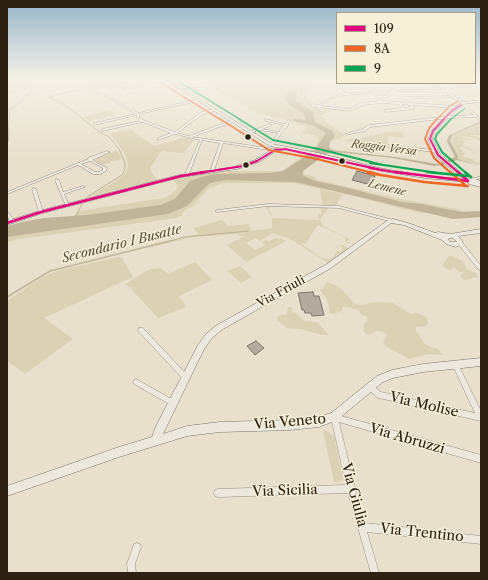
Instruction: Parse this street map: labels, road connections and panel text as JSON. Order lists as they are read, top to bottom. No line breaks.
{"streets":{"main road":["Via Friuli","Via Veneto"],"street":["Via Molise","Via Abruzzi","Via Sicilia","Via Giulia","Via Trentino"]},"crossings":[["Via Friuli","Via Veneto"],["Via Molise","Via Veneto"],["Via Veneto","Via Abruzzi"],["Via Veneto","Via Giulia"],["Via Abruzzi","Via Giulia"],["Via Sicilia","Via Giulia"],["Via Giulia","Via Trentino"]],"water":["Roggia Versa","Lemene","Secondario I Busatte"],"lines":["transit line 109","transit line 8A","transit line 9"],"legend":["109","8A","9"]}
